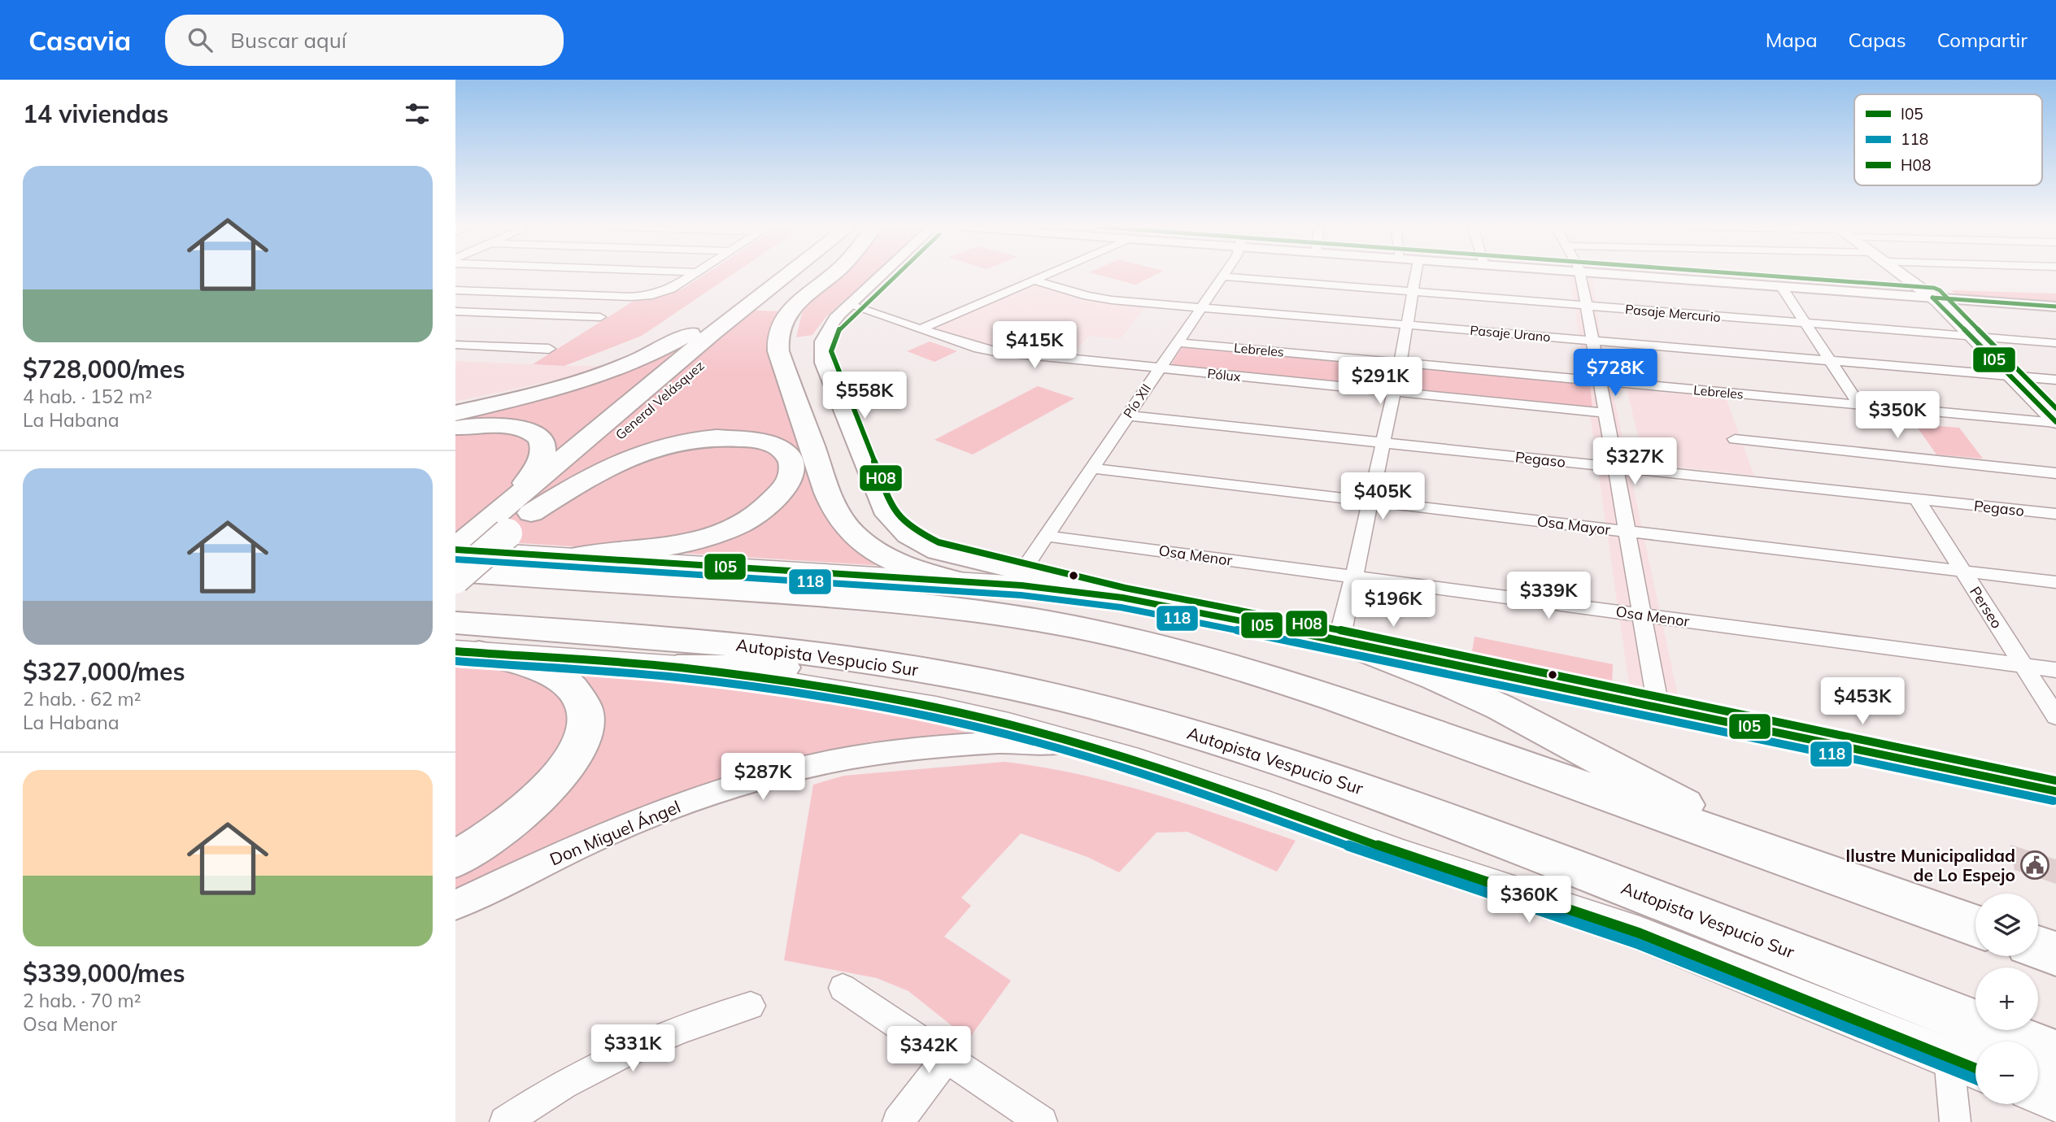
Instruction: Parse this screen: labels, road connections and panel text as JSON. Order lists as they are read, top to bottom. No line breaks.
{"streets":{"highway":["General Velásquez","Autopista Vespucio Sur"],"street":["Pasaje Mercurio","Pasaje Urano","Lebreles","Pólux","Pío XII","Pegaso","Osa Mayor","Osa Menor","Perseo","Don Miguel Ángel"]},"crossings":[["Pasaje Mercurio","Pío XII"],["Pasaje Urano","Pío XII"],["Lebreles","Pío XII"],["Pólux","Pío XII"],["Pío XII","Pegaso"],["Pío XII","Osa Mayor"],["Pío XII","Osa Menor"],["Pegaso","Perseo"],["Osa Mayor","Perseo"],["Osa Menor","Perseo"]],"places":{"public building":["Ilustre Municipalidad de Lo Espejo"]},"lines":["transit line H08","transit line I05","transit line 118"],"legend":["I05","118","H08"],"page":{"header":"Casavia","search":"Buscar aquí","nav":["Mapa","Capas","Compartir"],"heading":"14 viviendas","list":[{"name":"$728,000/mes","note":"4 hab. · 152 m² · La Habana"},{"name":"$327,000/mes","note":"2 hab. · 62 m² · La Habana"},{"name":"$339,000/mes","note":"2 hab. · 70 m² · Osa Menor"}],"price":["$415K","$728K","$291K","$558K","$350K","$327K","$405K","$339K","$196K","$453K","$287K","$360K","$331K","$342K"],"map_buttons":["+","−"]}}
